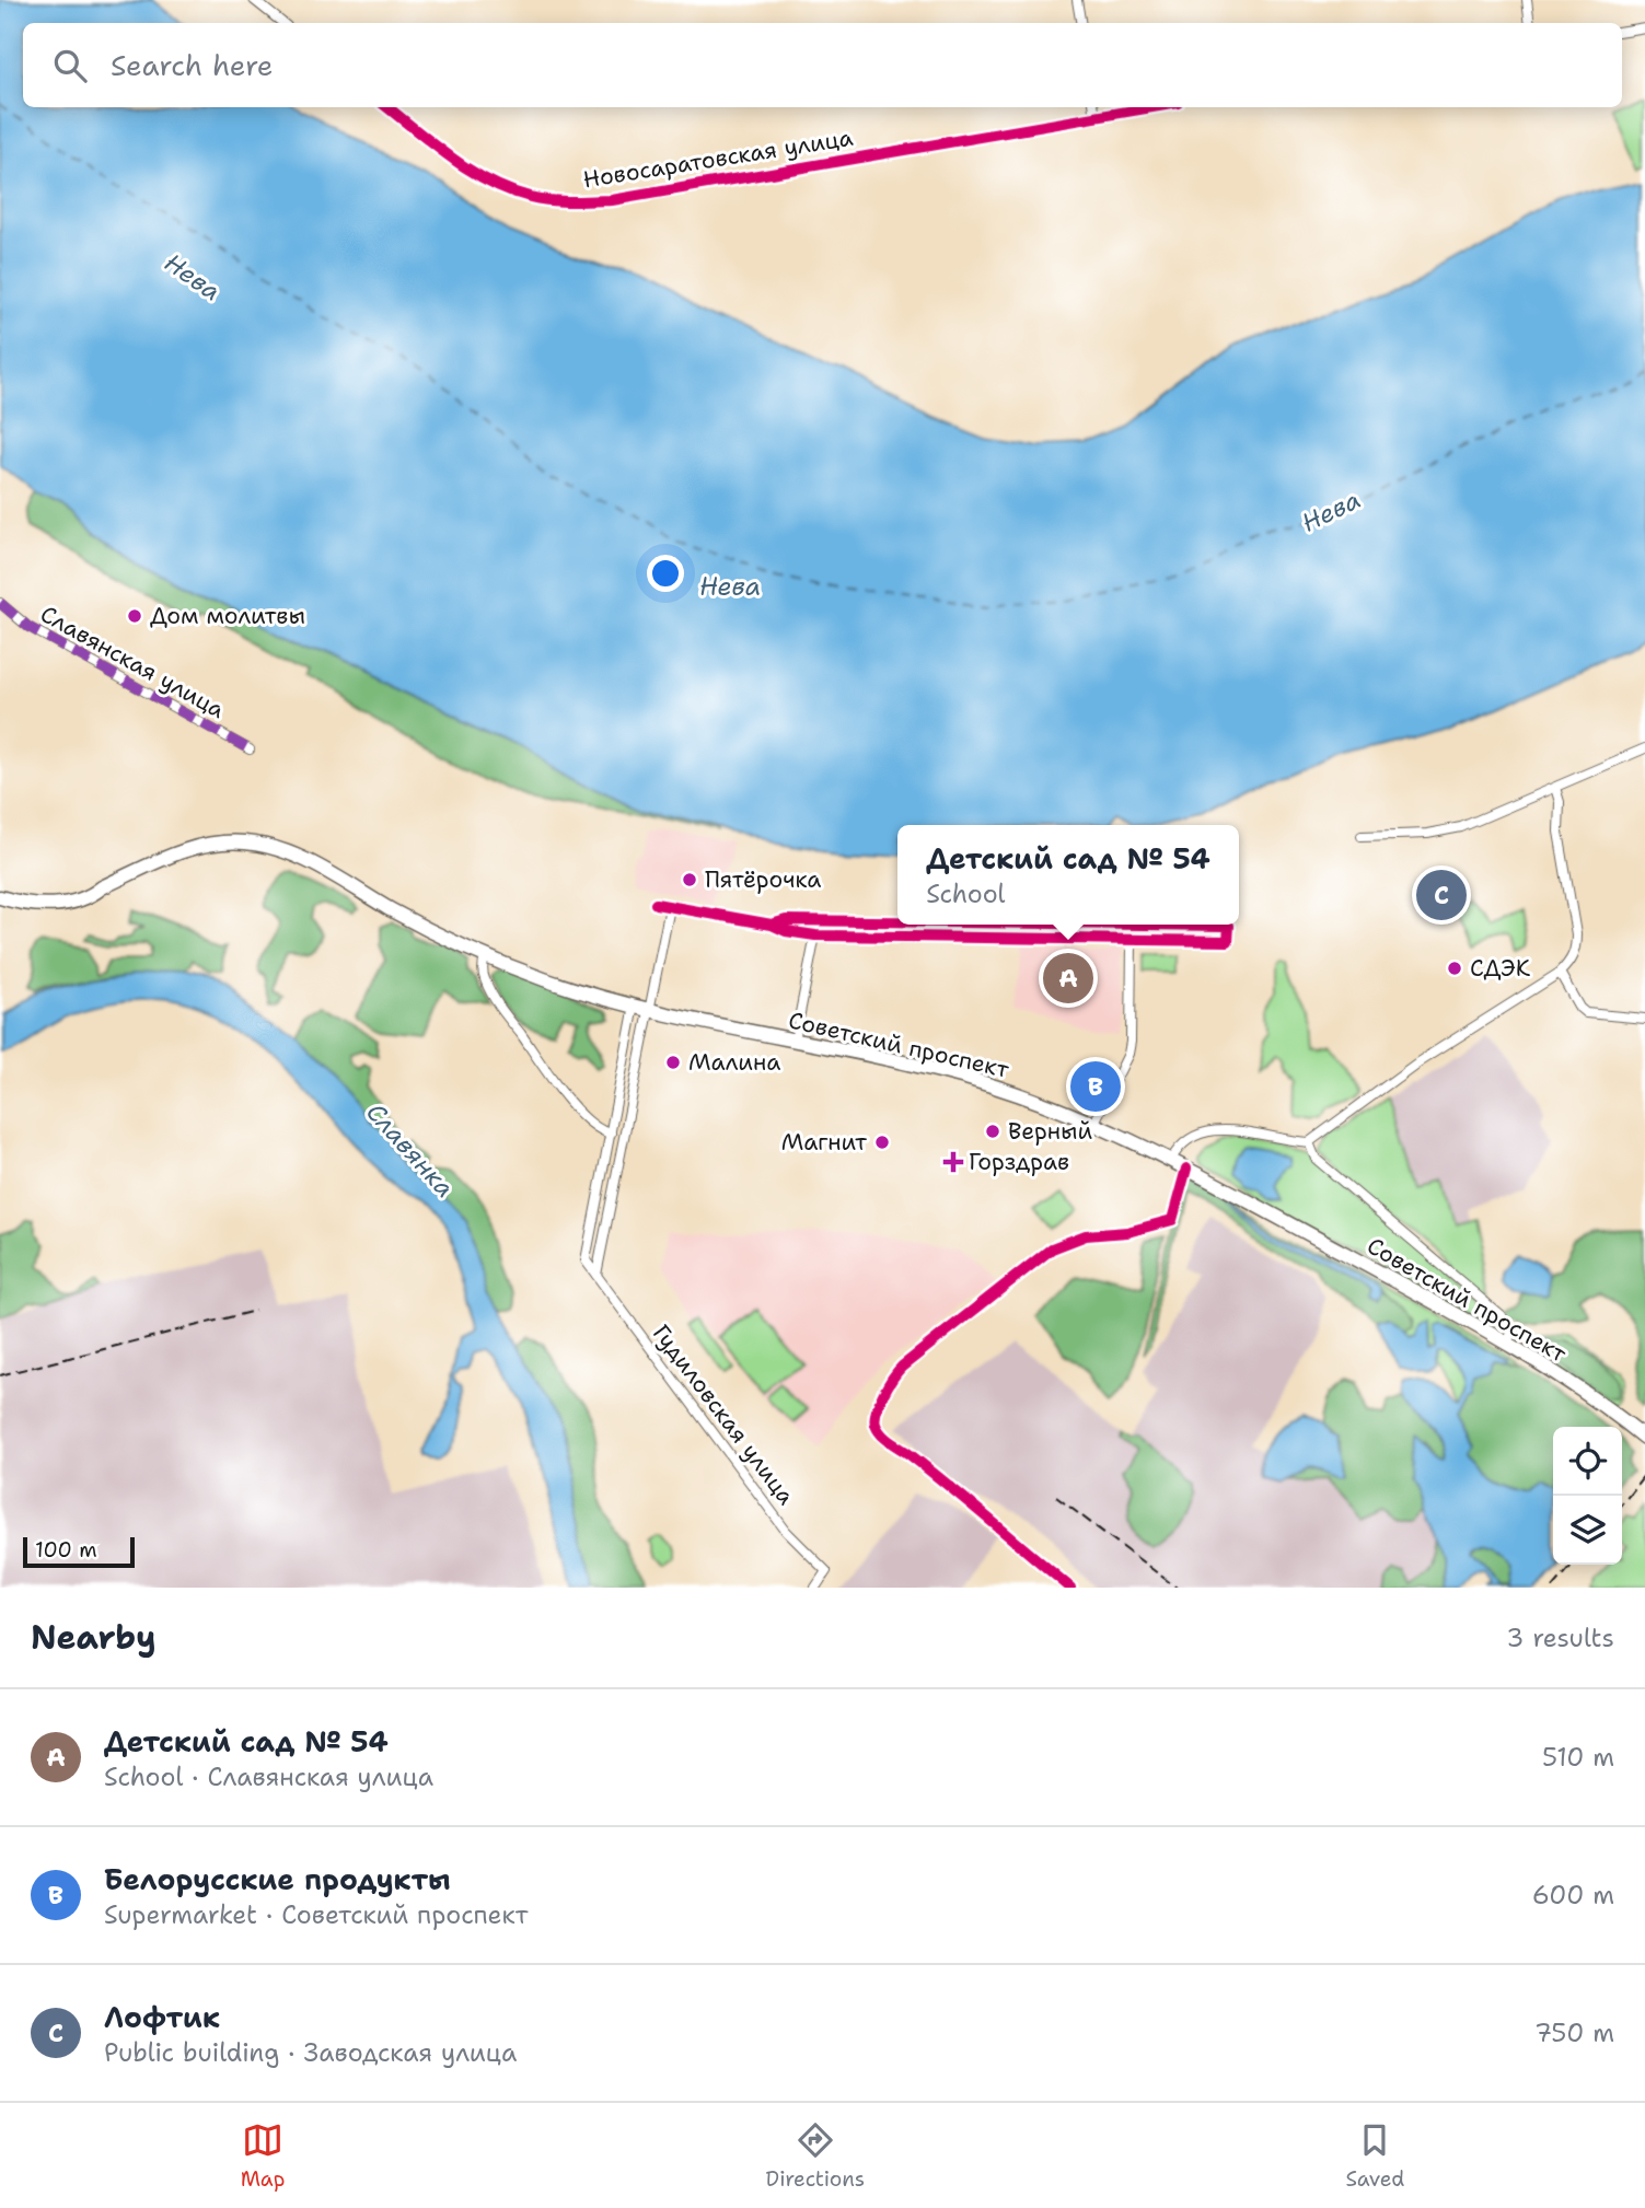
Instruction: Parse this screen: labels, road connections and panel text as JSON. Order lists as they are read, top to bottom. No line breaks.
{"streets":{"main road":["Советский проспект"],"street":["Новосаратовская улица","Славянская улица","Гудиловская улица"]},"crossings":[["Советский проспект","Гудиловская улица"]],"water":["Нева","Славянка"],"places":{"other":["Дом молитвы","Пятёрочка","СДЭК","Малина","Верный","Магнит"],"health":["Горздрав"]},"scale_bar":"100 m","page":{"search":"Search here","popup":["Детский сад № 54","School"],"pins":["C","A","B"],"scale":"100 m","heading":["Nearby","3 results"],"list":[{"mark":"A","name":"Детский сад № 54","note":"School · Славянская улица","value":"510 m"},{"mark":"B","name":"Белорусские продукты","note":"Supermarket · Советский проспект","value":"600 m"},{"mark":"C","name":"Лофтик","note":"Public building · Заводская улица","value":"750 m"}],"nav":["Map","Directions","Saved"]}}
